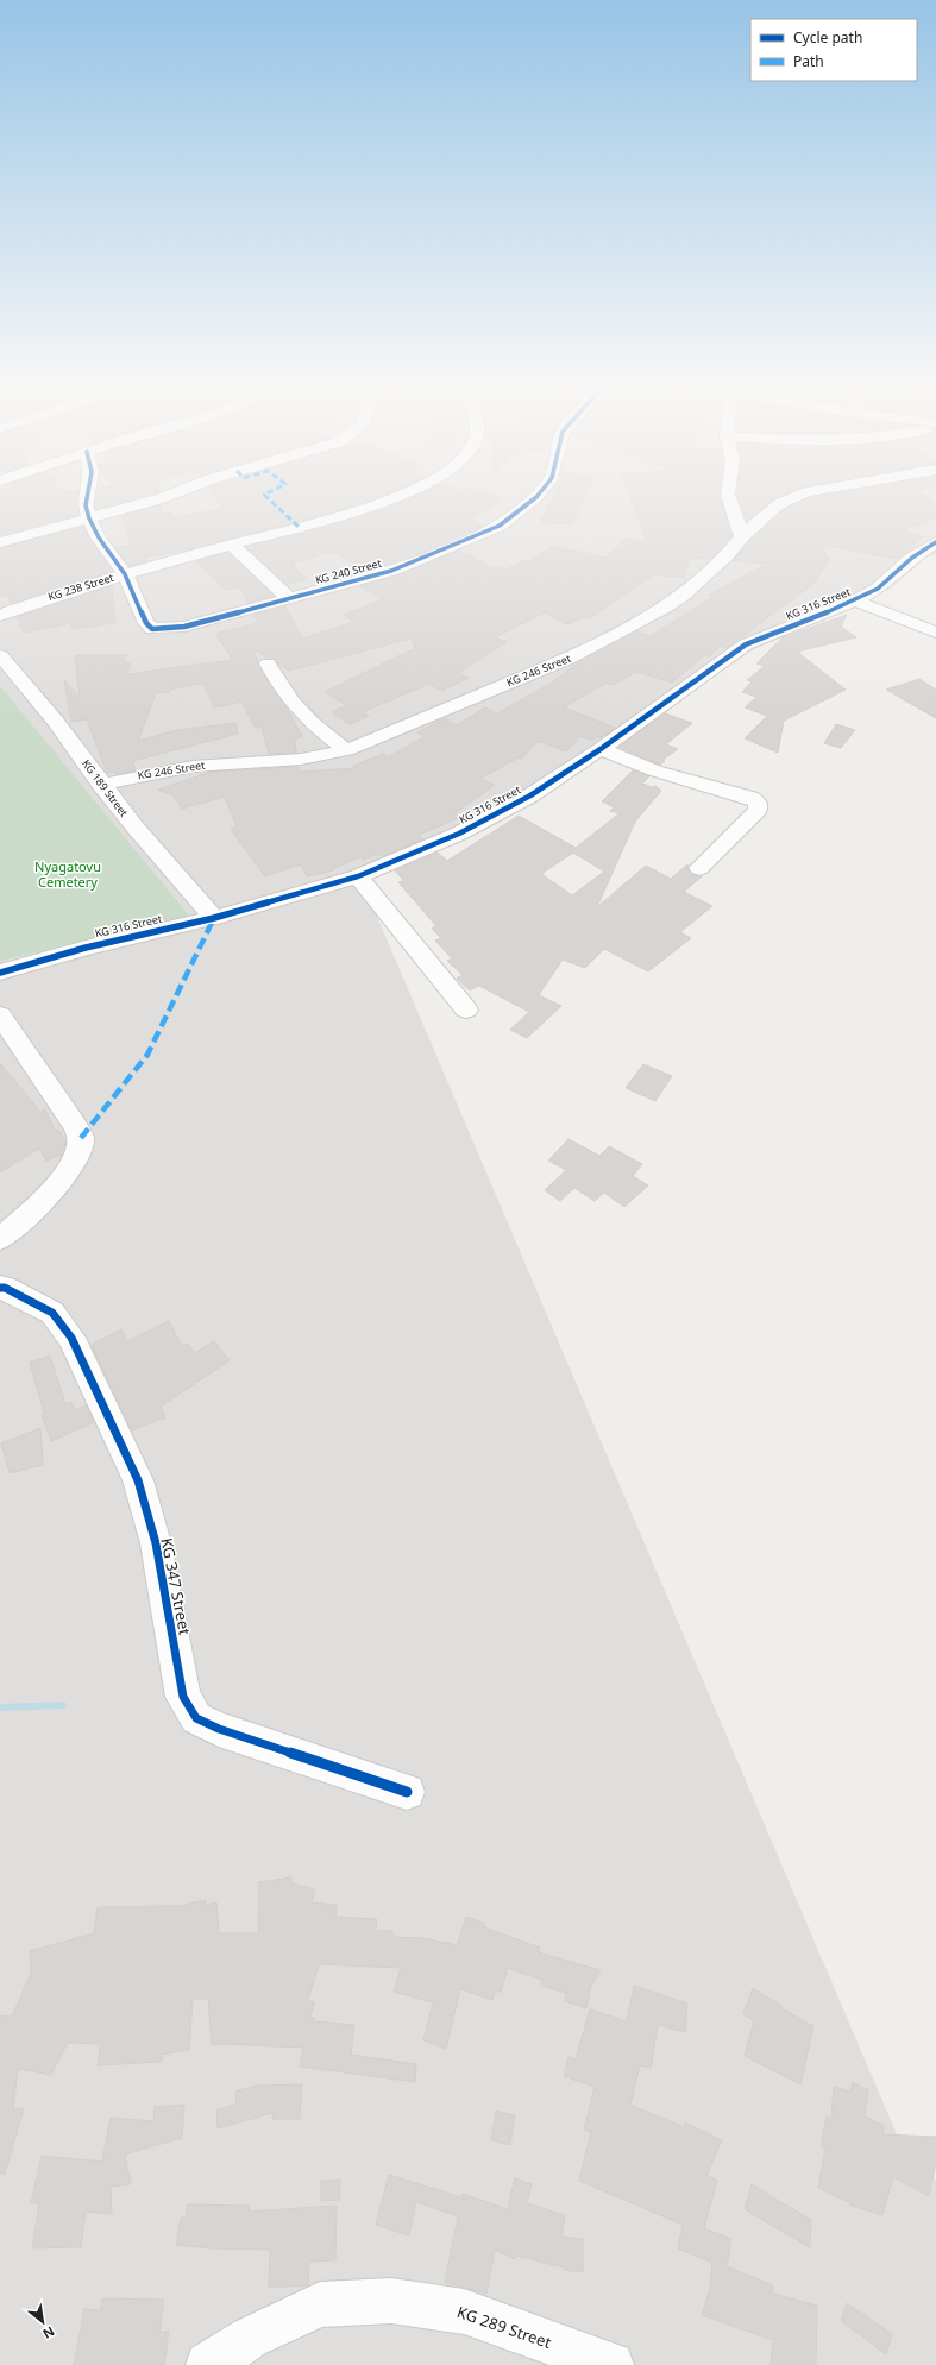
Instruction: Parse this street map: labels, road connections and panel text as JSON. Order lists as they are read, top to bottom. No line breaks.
{"streets":{"street":["KG 240 Street","KG 238 Street","KG 316 Street","KG 246 Street","KG 189 Street","KG 347 Street","KG 289 Street"]},"crossings":[["KG 240 Street","KG 238 Street"],["KG 316 Street","KG 189 Street"],["KG 246 Street","KG 189 Street"]],"parks":["Nyagatovu Cemetery"],"legend":["Cycle path","Path"],"north":"bottom right"}
